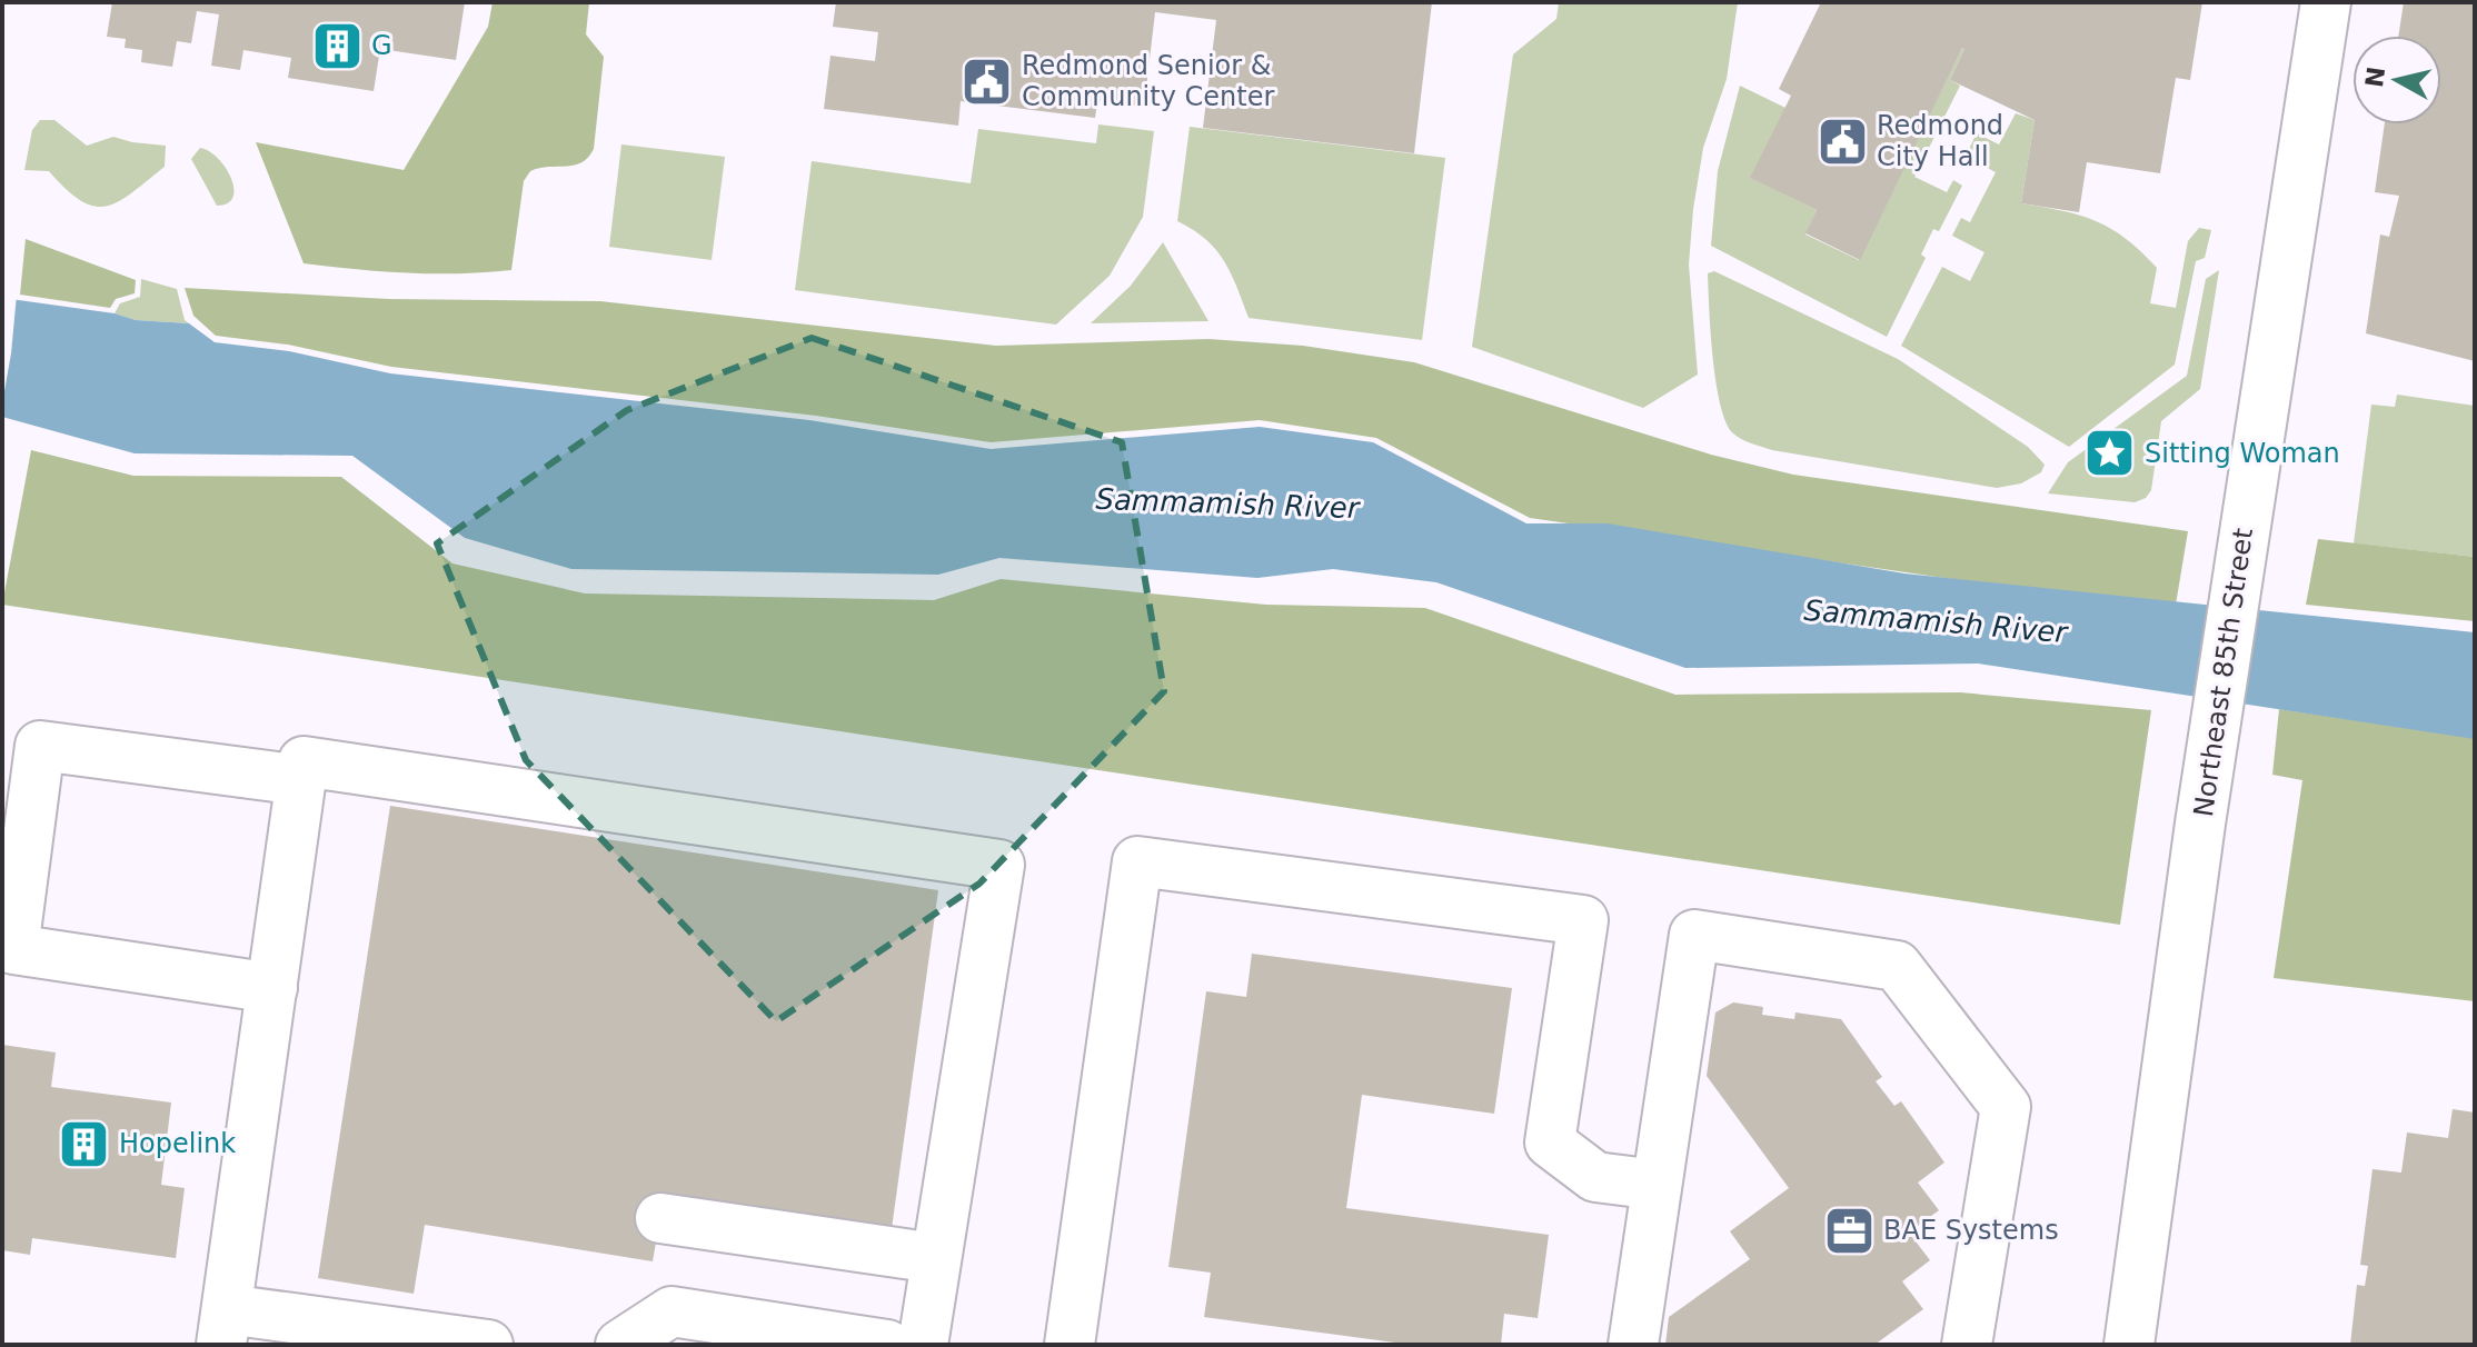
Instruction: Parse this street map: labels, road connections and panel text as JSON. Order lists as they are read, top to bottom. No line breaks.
{"streets":{"street":["Northeast 85th Street"]},"water":["Sammamish River"],"places":{"building":["G","Hopelink"],"public building":["Redmond Senior & Community Center","Redmond City Hall"],"place":["Sitting Woman"],"office":["BAE Systems"]},"north":"left"}
